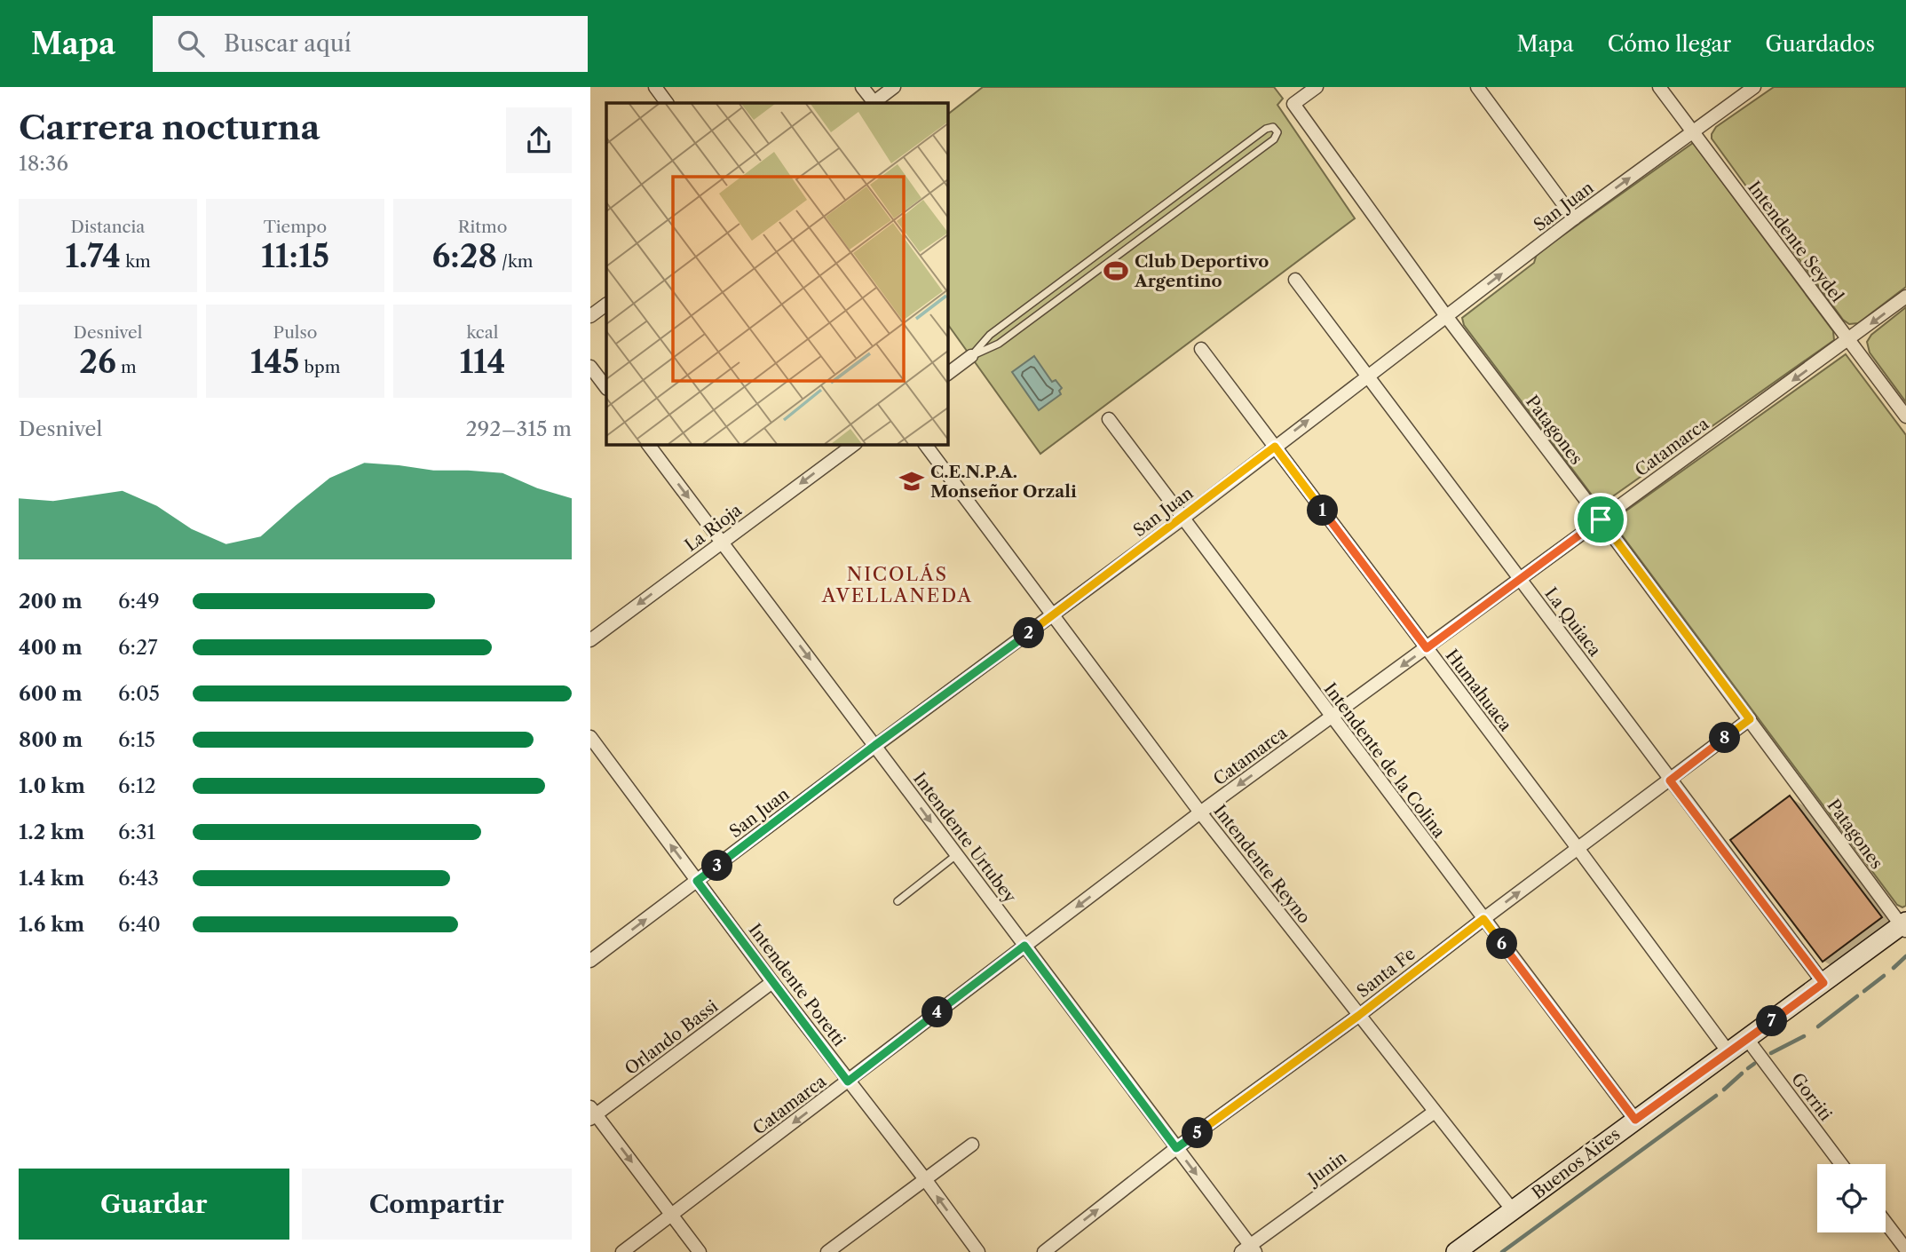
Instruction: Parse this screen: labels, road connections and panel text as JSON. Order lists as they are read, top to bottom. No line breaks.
{"streets":{"main road":["Buenos Aires"],"street":["San Juan","Intendente Seydel","Patagones","Catamarca","La Rioja","La Quiaca","Humahuaca","Intendente de la Colina","Intendente Urtubey","Intendente Reyno","Santa Fe","Intendente Poretti","Orlando Bassi","Gorriti","Junin"]},"crossings":[["San Juan","Intendente Seydel"],["San Juan","Patagones"],["San Juan","La Quiaca"],["San Juan","Humahuaca"],["San Juan","Intendente de la Colina"],["San Juan","Intendente Urtubey"],["San Juan","Intendente Reyno"],["San Juan","Intendente Poretti"],["Intendente Seydel","Catamarca"],["Patagones","Catamarca"],["Patagones","Santa Fe"],["Patagones","Buenos Aires"],["Catamarca","La Quiaca"],["Catamarca","Humahuaca"],["Catamarca","Intendente de la Colina"],["Catamarca","Intendente Urtubey"],["Catamarca","Intendente Reyno"],["Catamarca","Intendente Poretti"],["La Rioja","Intendente Urtubey"],["La Quiaca","Santa Fe"],["La Quiaca","Buenos Aires"],["Humahuaca","Santa Fe"],["Humahuaca","Buenos Aires"],["Intendente de la Colina","Santa Fe"],["Intendente de la Colina","Buenos Aires"],["Intendente Urtubey","Santa Fe"],["Intendente Urtubey","Junin"],["Intendente Reyno","Santa Fe"],["Intendente Reyno","Buenos Aires"],["Intendente Reyno","Junin"],["Intendente Poretti","Orlando Bassi"],["Gorriti","Buenos Aires"]],"one_way":["San Juan","Catamarca","La Rioja","Intendente Urtubey","Intendente Poretti"],"districts":["NICOLÁS AVELLANEDA"],"places":{"sports":["Club Deportivo Argentino"],"school or university":["C.E.N.P.A. Monseñor Orzali"]},"page":{"header":"Mapa","search":"Buscar aquí","nav":["Mapa","Cómo llegar","Guardados"],"heading":["Carrera nocturna","18:36"],"stats":[["Distancia","1.74 km"],["Tiempo","11:15"],["Ritmo","6:28 /km"],["Desnivel","26 m"],["Pulso","145 bpm"],["kcal","114"]],"chart":["Desnivel","292–315 m"],"pins":["1","2","8","3","6","4","7","5"],"list":[{"name":"200 m","note":"6:49"},{"name":"400 m","note":"6:27"},{"name":"600 m","note":"6:05"},{"name":"800 m","note":"6:15"},{"name":"1.0 km","note":"6:12"},{"name":"1.2 km","note":"6:31"},{"name":"1.4 km","note":"6:43"},{"name":"1.6 km","note":"6:40"}],"buttons":["Guardar","Compartir"]}}
